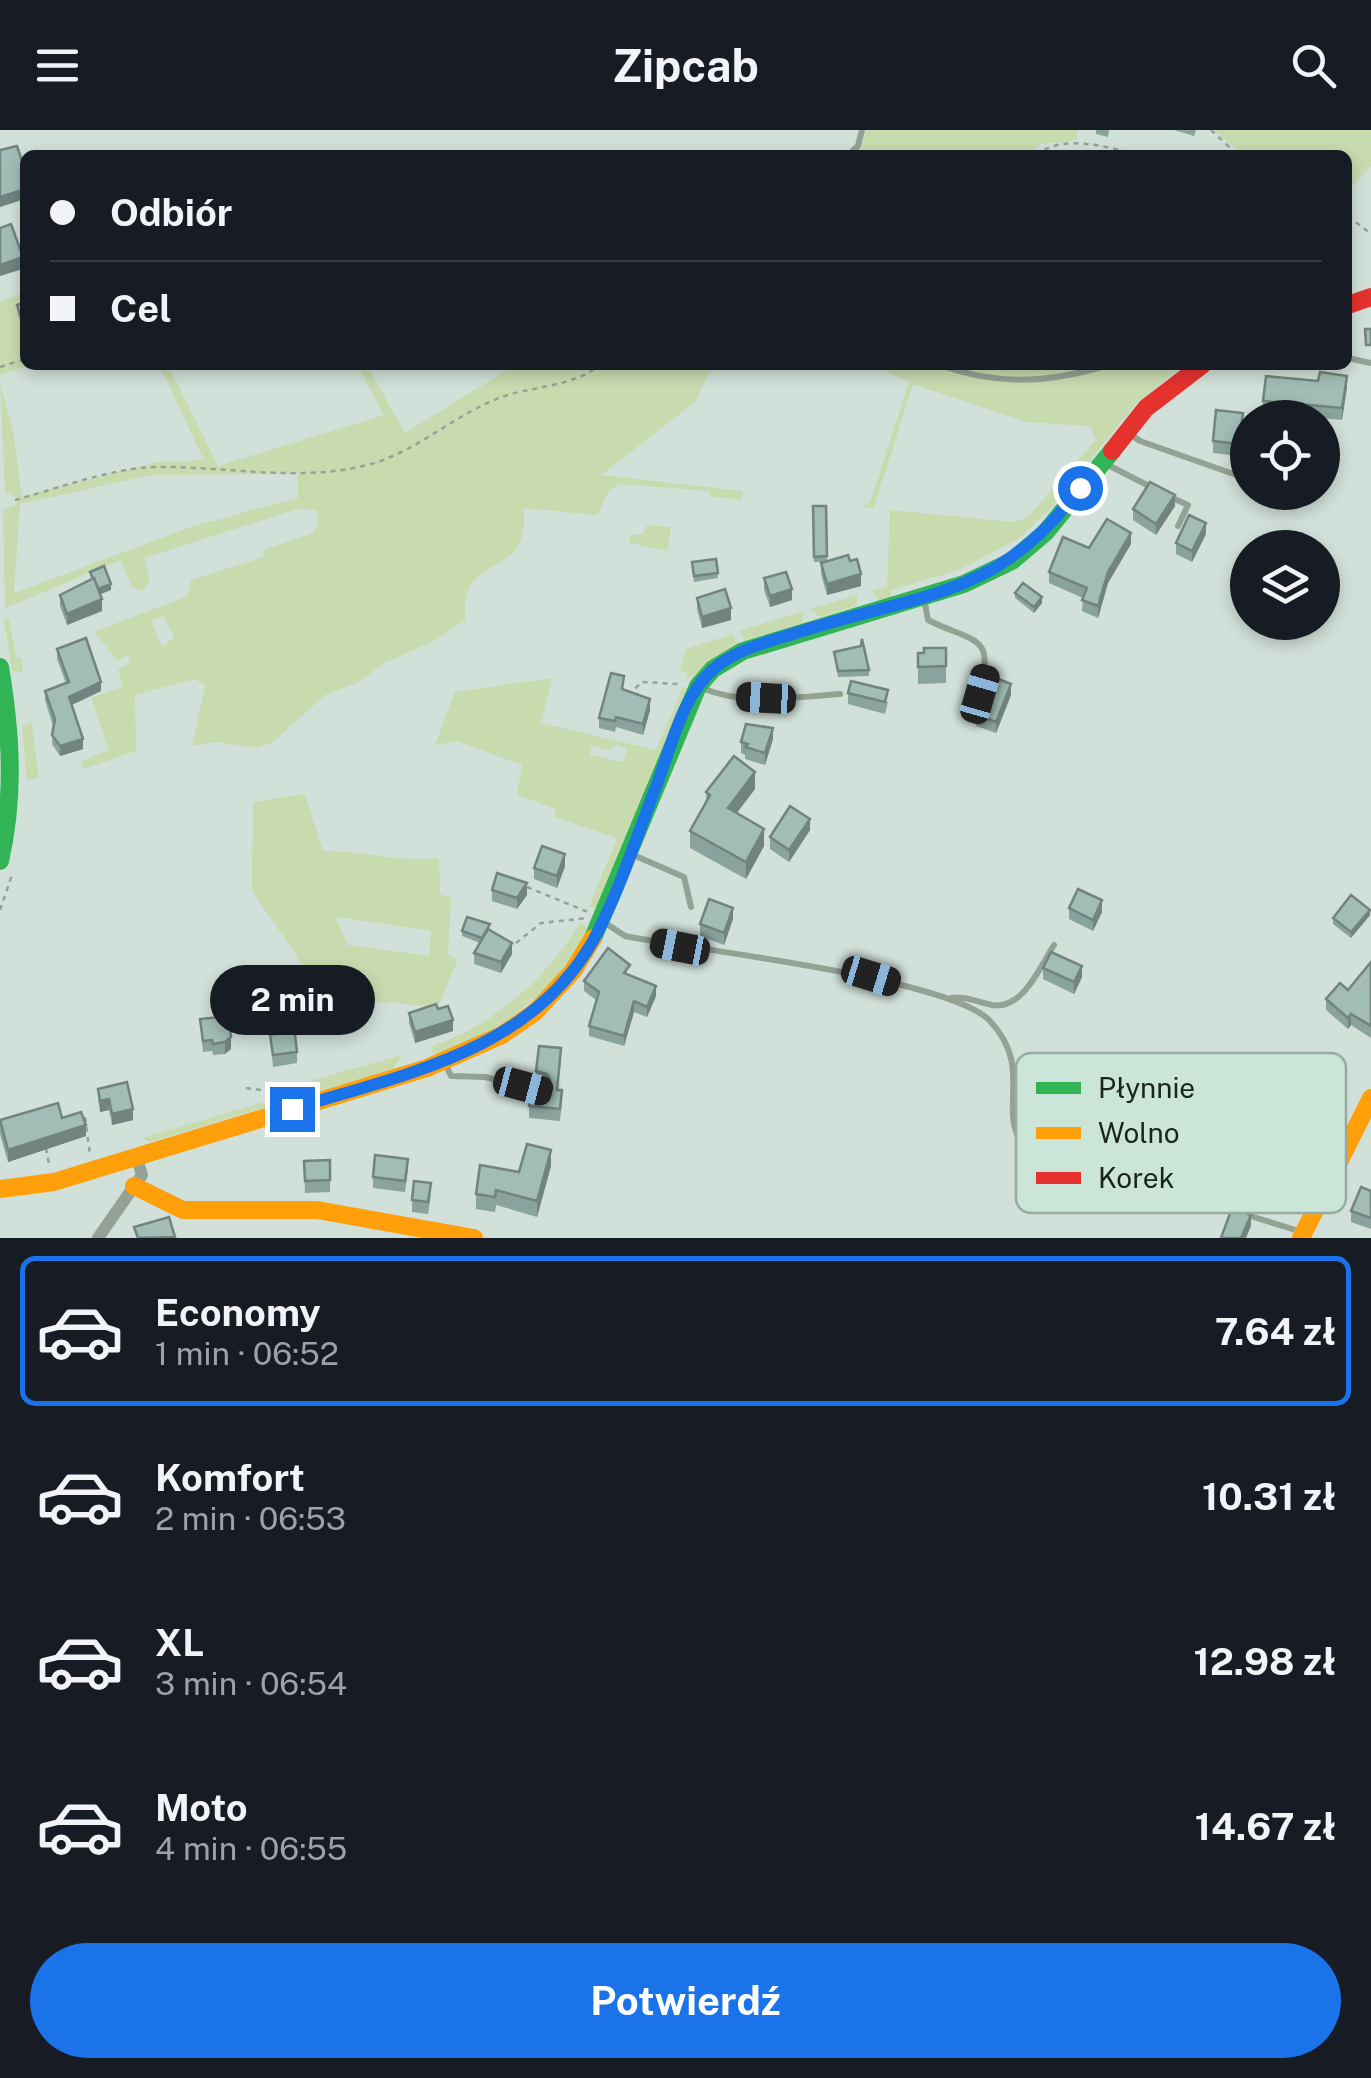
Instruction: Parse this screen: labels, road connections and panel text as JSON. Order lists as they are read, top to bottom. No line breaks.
{"legend":["Płynnie","Wolno","Korek"],"page":{"header":"Zipcab","banner":["Odbiór","Cel"],"bubble":"2 min","list":[{"name":"Economy","note":"1 min · 06:52","value":"7.64 zł"},{"name":"Komfort","note":"2 min · 06:53","value":"10.31 zł"},{"name":"XL","note":"3 min · 06:54","value":"12.98 zł"},{"name":"Moto","note":"4 min · 06:55","value":"14.67 zł"}],"buttons":"Potwierdź"}}
